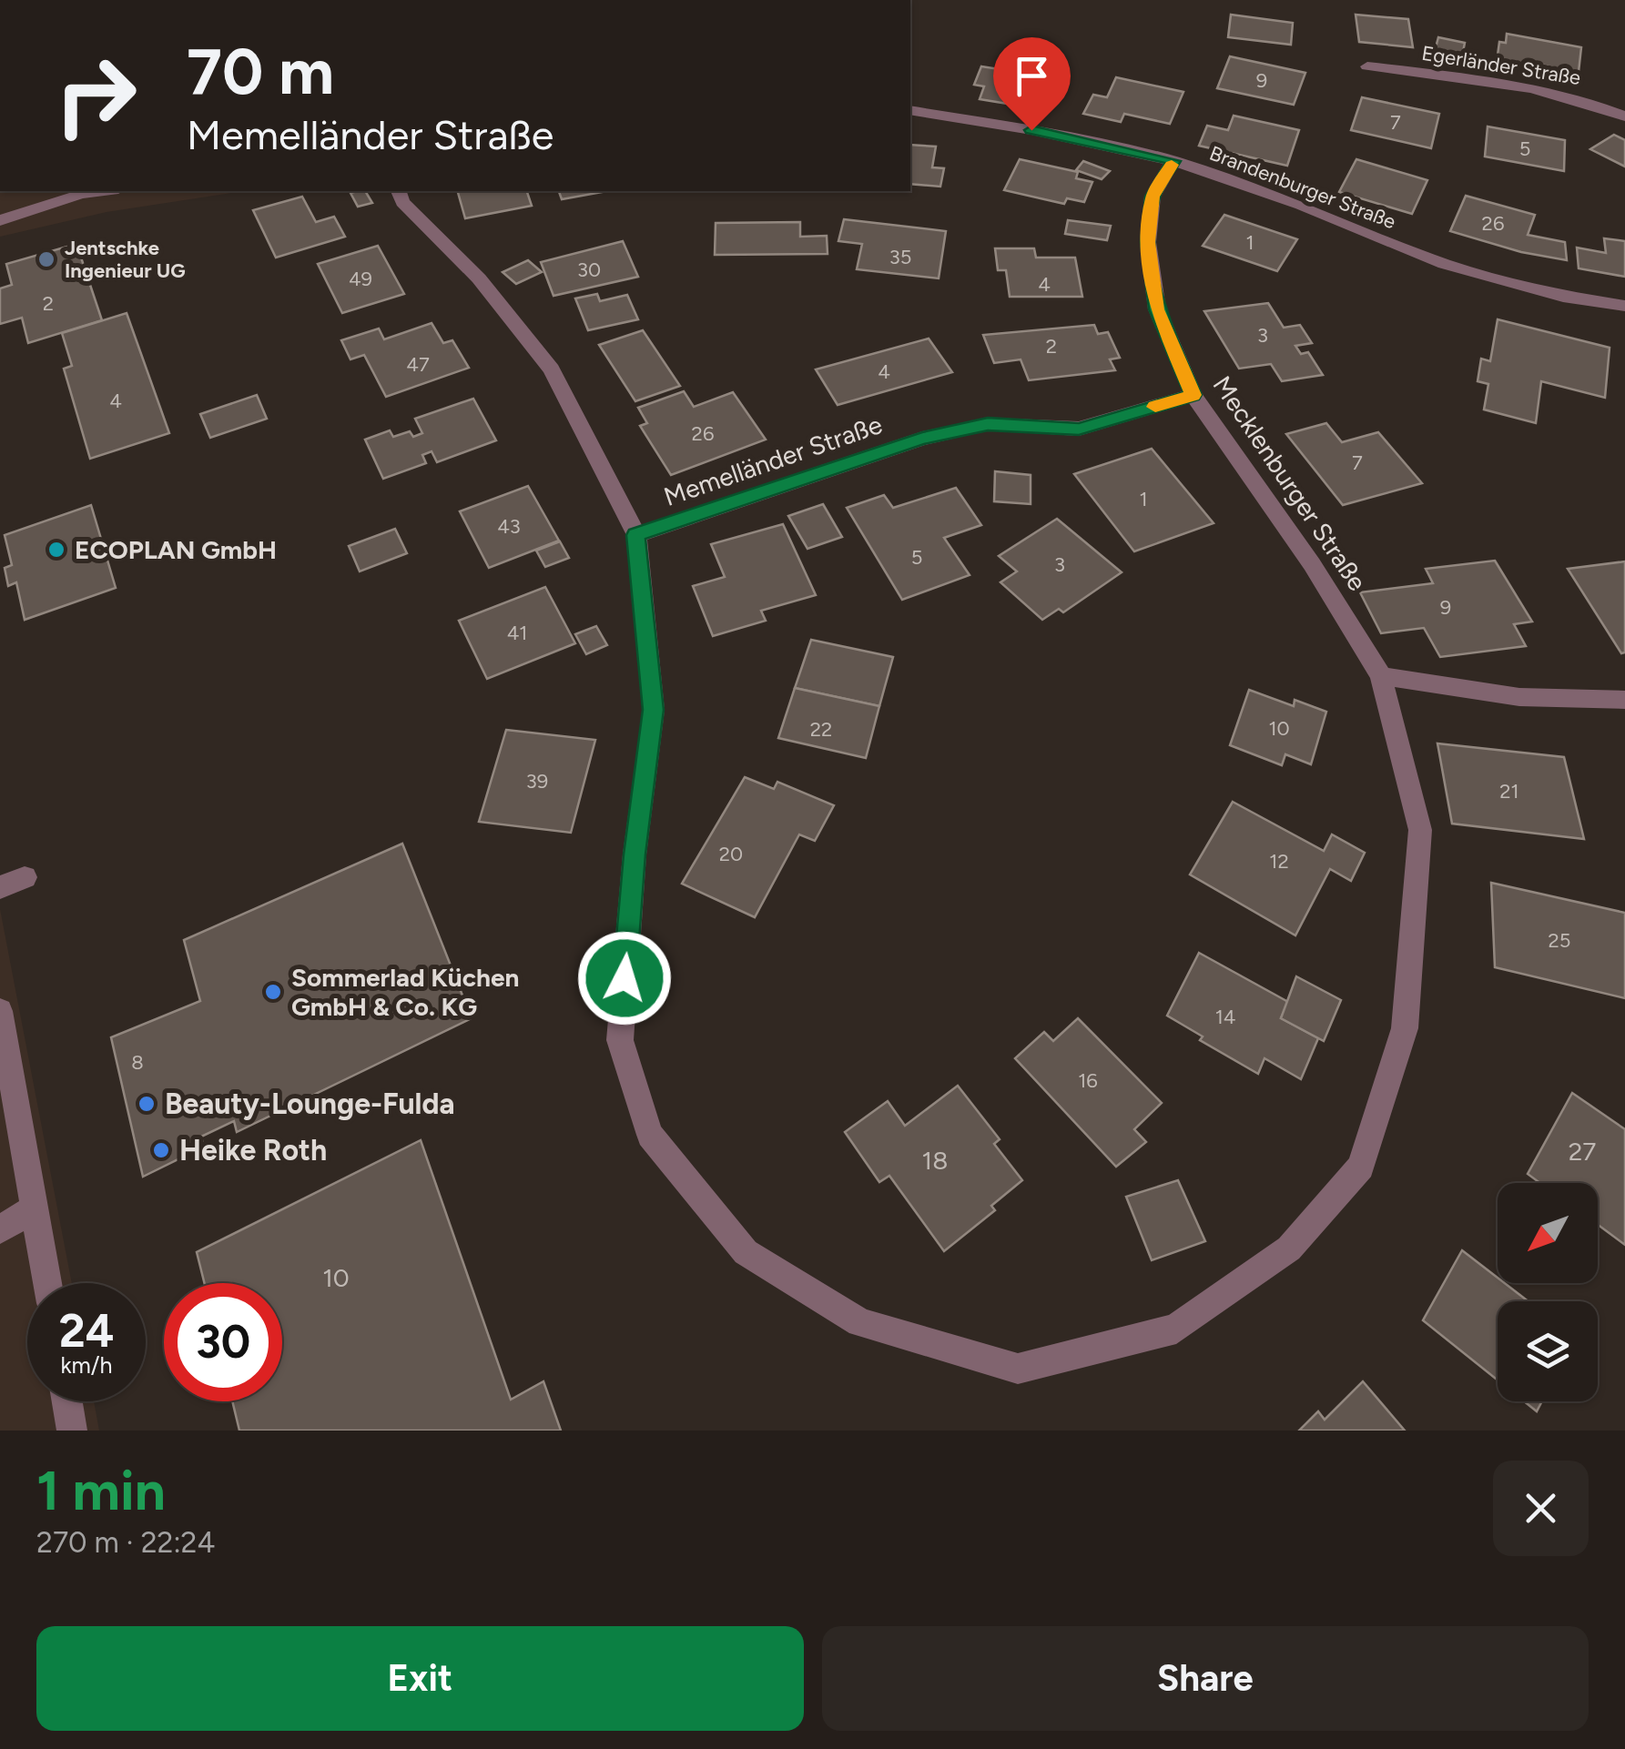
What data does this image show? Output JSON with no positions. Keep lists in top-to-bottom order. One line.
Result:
{"streets":{"street":["Egerländer Straße","Brandenburger Straße","Memelländer Straße","Mecklenburger Straße"]},"crossings":[["Brandenburger Straße","Mecklenburger Straße"],["Memelländer Straße","Mecklenburger Straße"]],"places":["Jentschke Ingenieur UG","ECOPLAN GmbH","Sommerlad Küchen GmbH & Co. KG","Beauty-Lounge-Fulda","Heike Roth"],"house_numbers":["9","7","5","26","1","35","30","49","4","2","3","2","47","4","4","26","7","1","43","5","3","9","41","10","22","39","21","20","12","25","14","8","16","27","18","10"],"north":"bottom left","page":{"turn":["70 m","Memelländer Straße"],"speed":"24 km/h","limit":"30","heading":["1 min","270 m · 22:24"],"buttons":["Exit","Share"]}}
